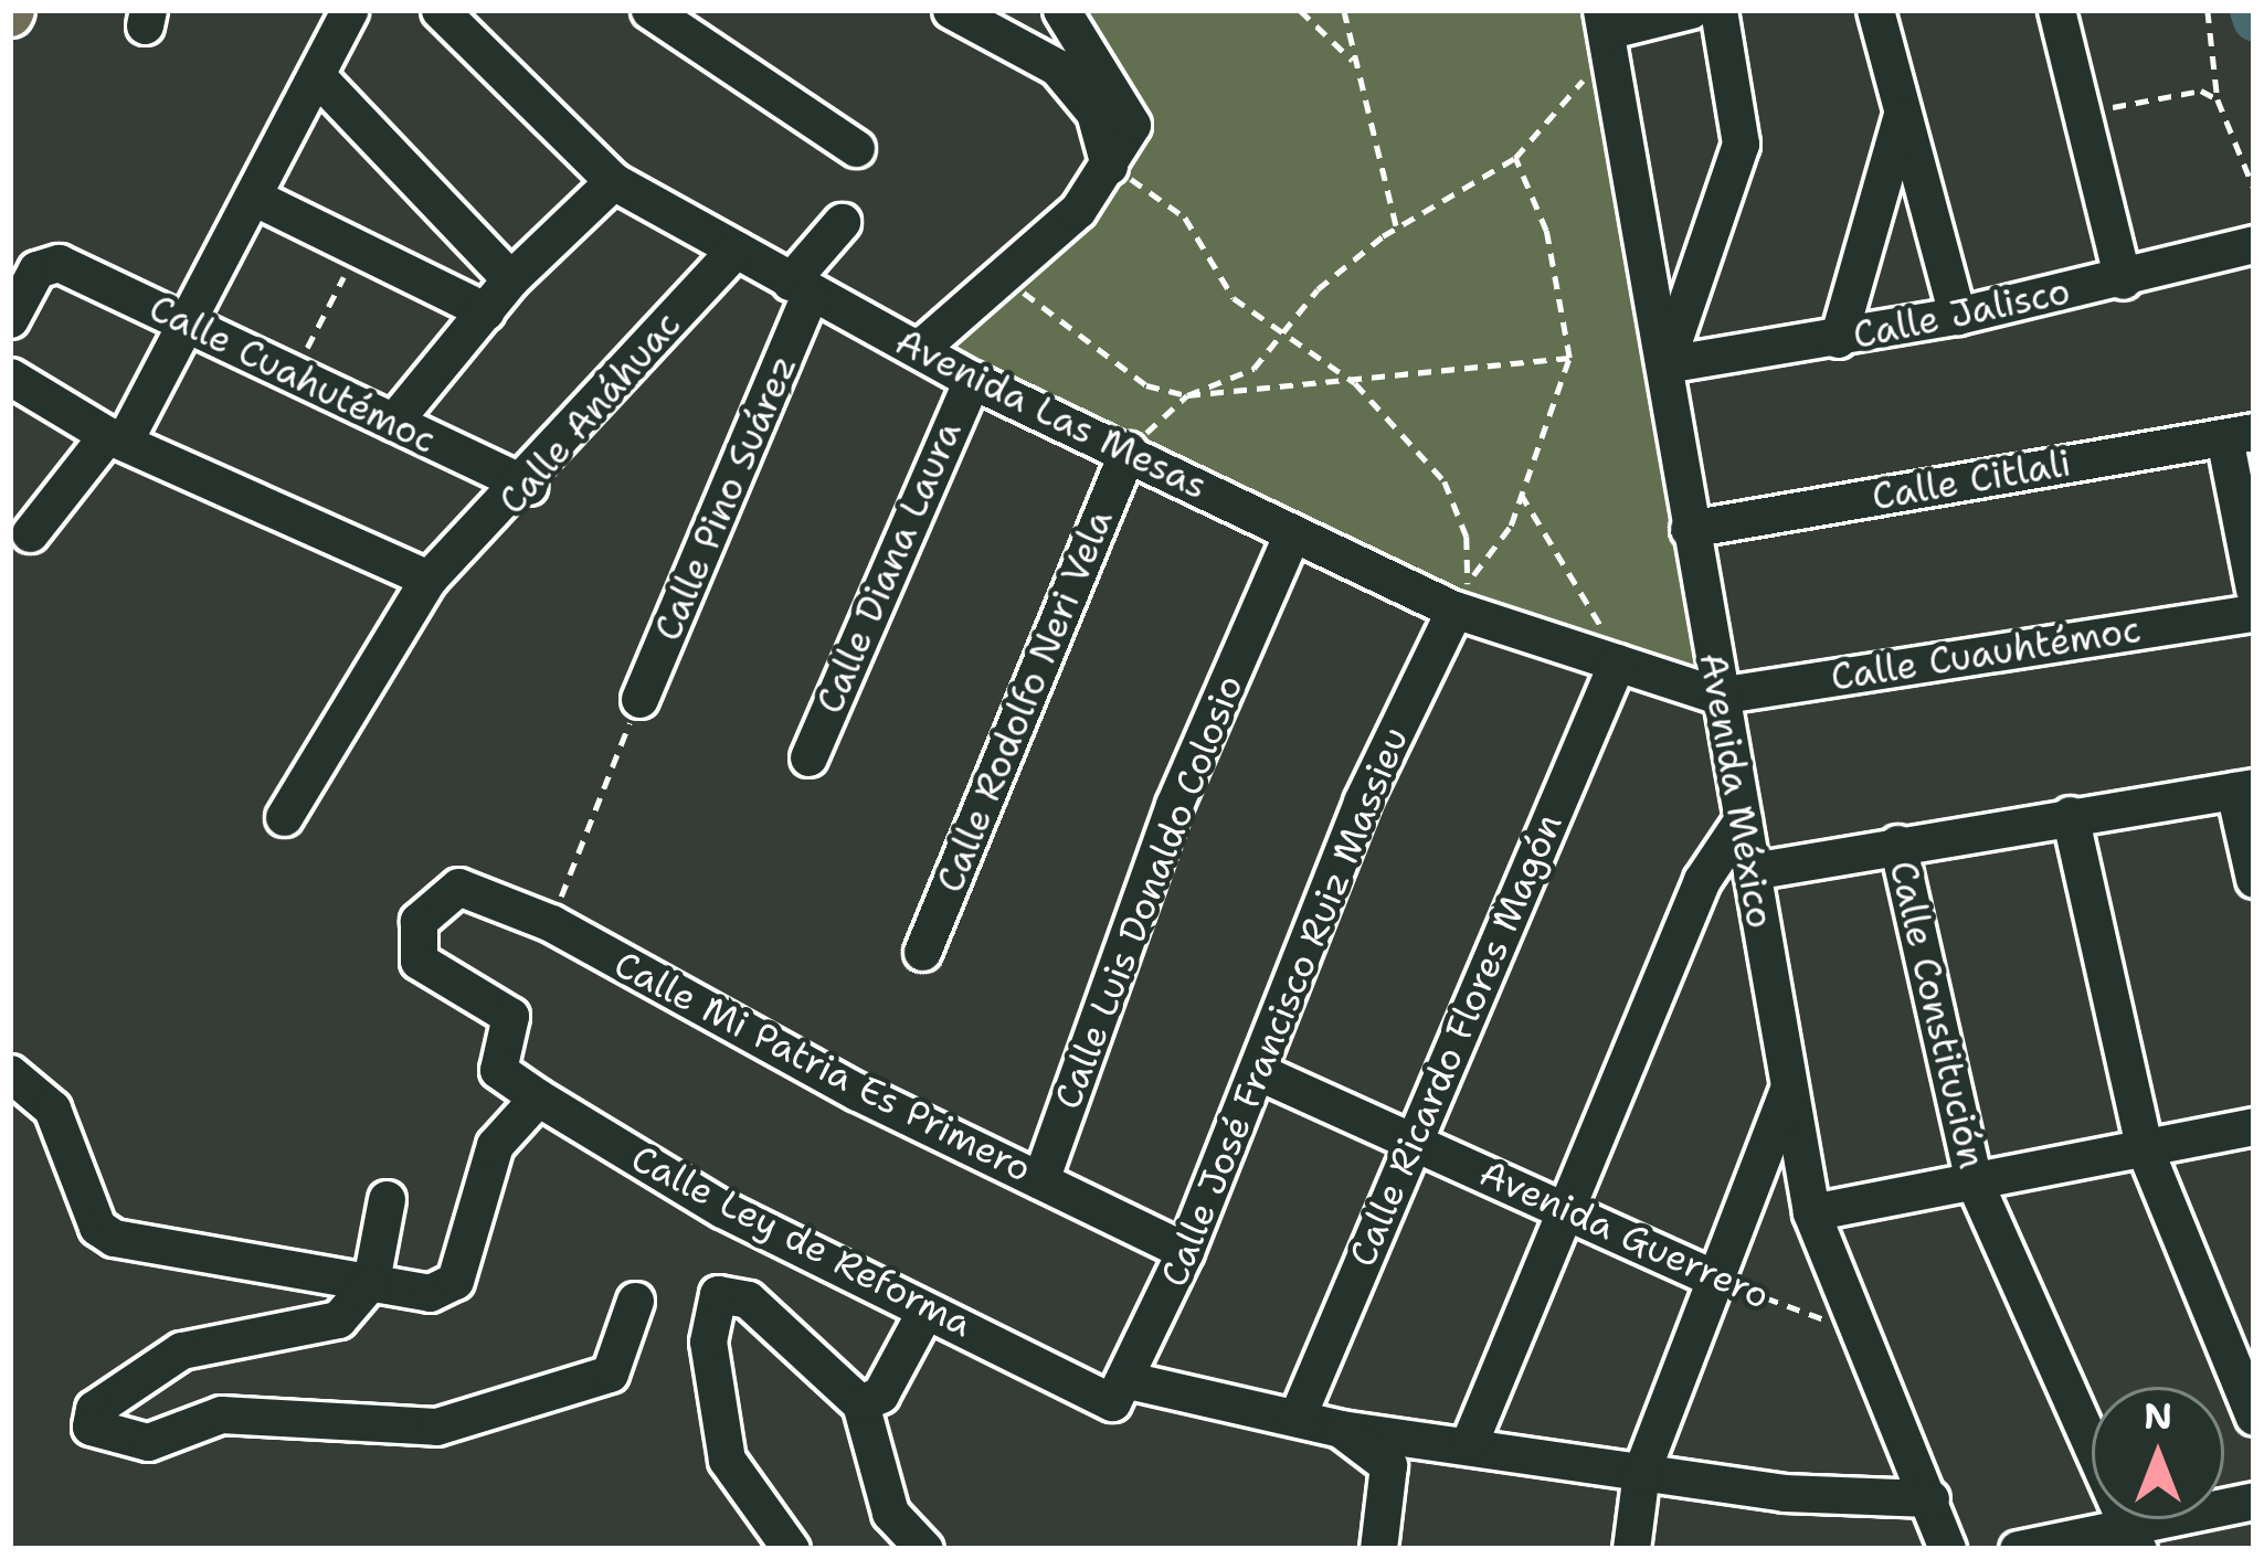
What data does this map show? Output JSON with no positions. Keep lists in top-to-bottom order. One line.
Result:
{"streets":{"street":["Calle Jalisco","Calle Cuahutémoc","Calle Anáhuac","Avenida Las Mesas","Calle Citlali","Calle Pino Suárez","Calle Diana Laura","Calle Cuauhtémoc","Calle Rodolfo Neri Vela","Avenida México","Calle Luis Donaldo Colosio","Calle José Francisco Ruiz Massieu","Calle Constitución","Calle Ricardo Flores Magón","Calle Mi Patria Es Primero","Avenida Guerrero","Calle Ley de Reforma"]},"crossings":[["Calle Jalisco","Avenida México"],["Calle Cuahutémoc","Calle Anáhuac"],["Calle Anáhuac","Avenida Las Mesas"],["Avenida Las Mesas","Calle Pino Suárez"],["Avenida Las Mesas","Calle Diana Laura"],["Avenida Las Mesas","Calle Rodolfo Neri Vela"],["Avenida Las Mesas","Calle Luis Donaldo Colosio"],["Avenida Las Mesas","Calle José Francisco Ruiz Massieu"],["Avenida Las Mesas","Calle Ricardo Flores Magón"],["Calle Citlali","Avenida México"],["Calle Cuauhtémoc","Avenida México"],["Avenida México","Avenida Guerrero"],["Avenida México","Calle Ley de Reforma"],["Calle Luis Donaldo Colosio","Calle Mi Patria Es Primero"],["Calle José Francisco Ruiz Massieu","Calle Mi Patria Es Primero"],["Calle José Francisco Ruiz Massieu","Avenida Guerrero"],["Calle José Francisco Ruiz Massieu","Calle Ley de Reforma"],["Calle Ricardo Flores Magón","Avenida Guerrero"],["Calle Ricardo Flores Magón","Calle Ley de Reforma"],["Calle Mi Patria Es Primero","Calle Ley de Reforma"]],"north":"top"}
